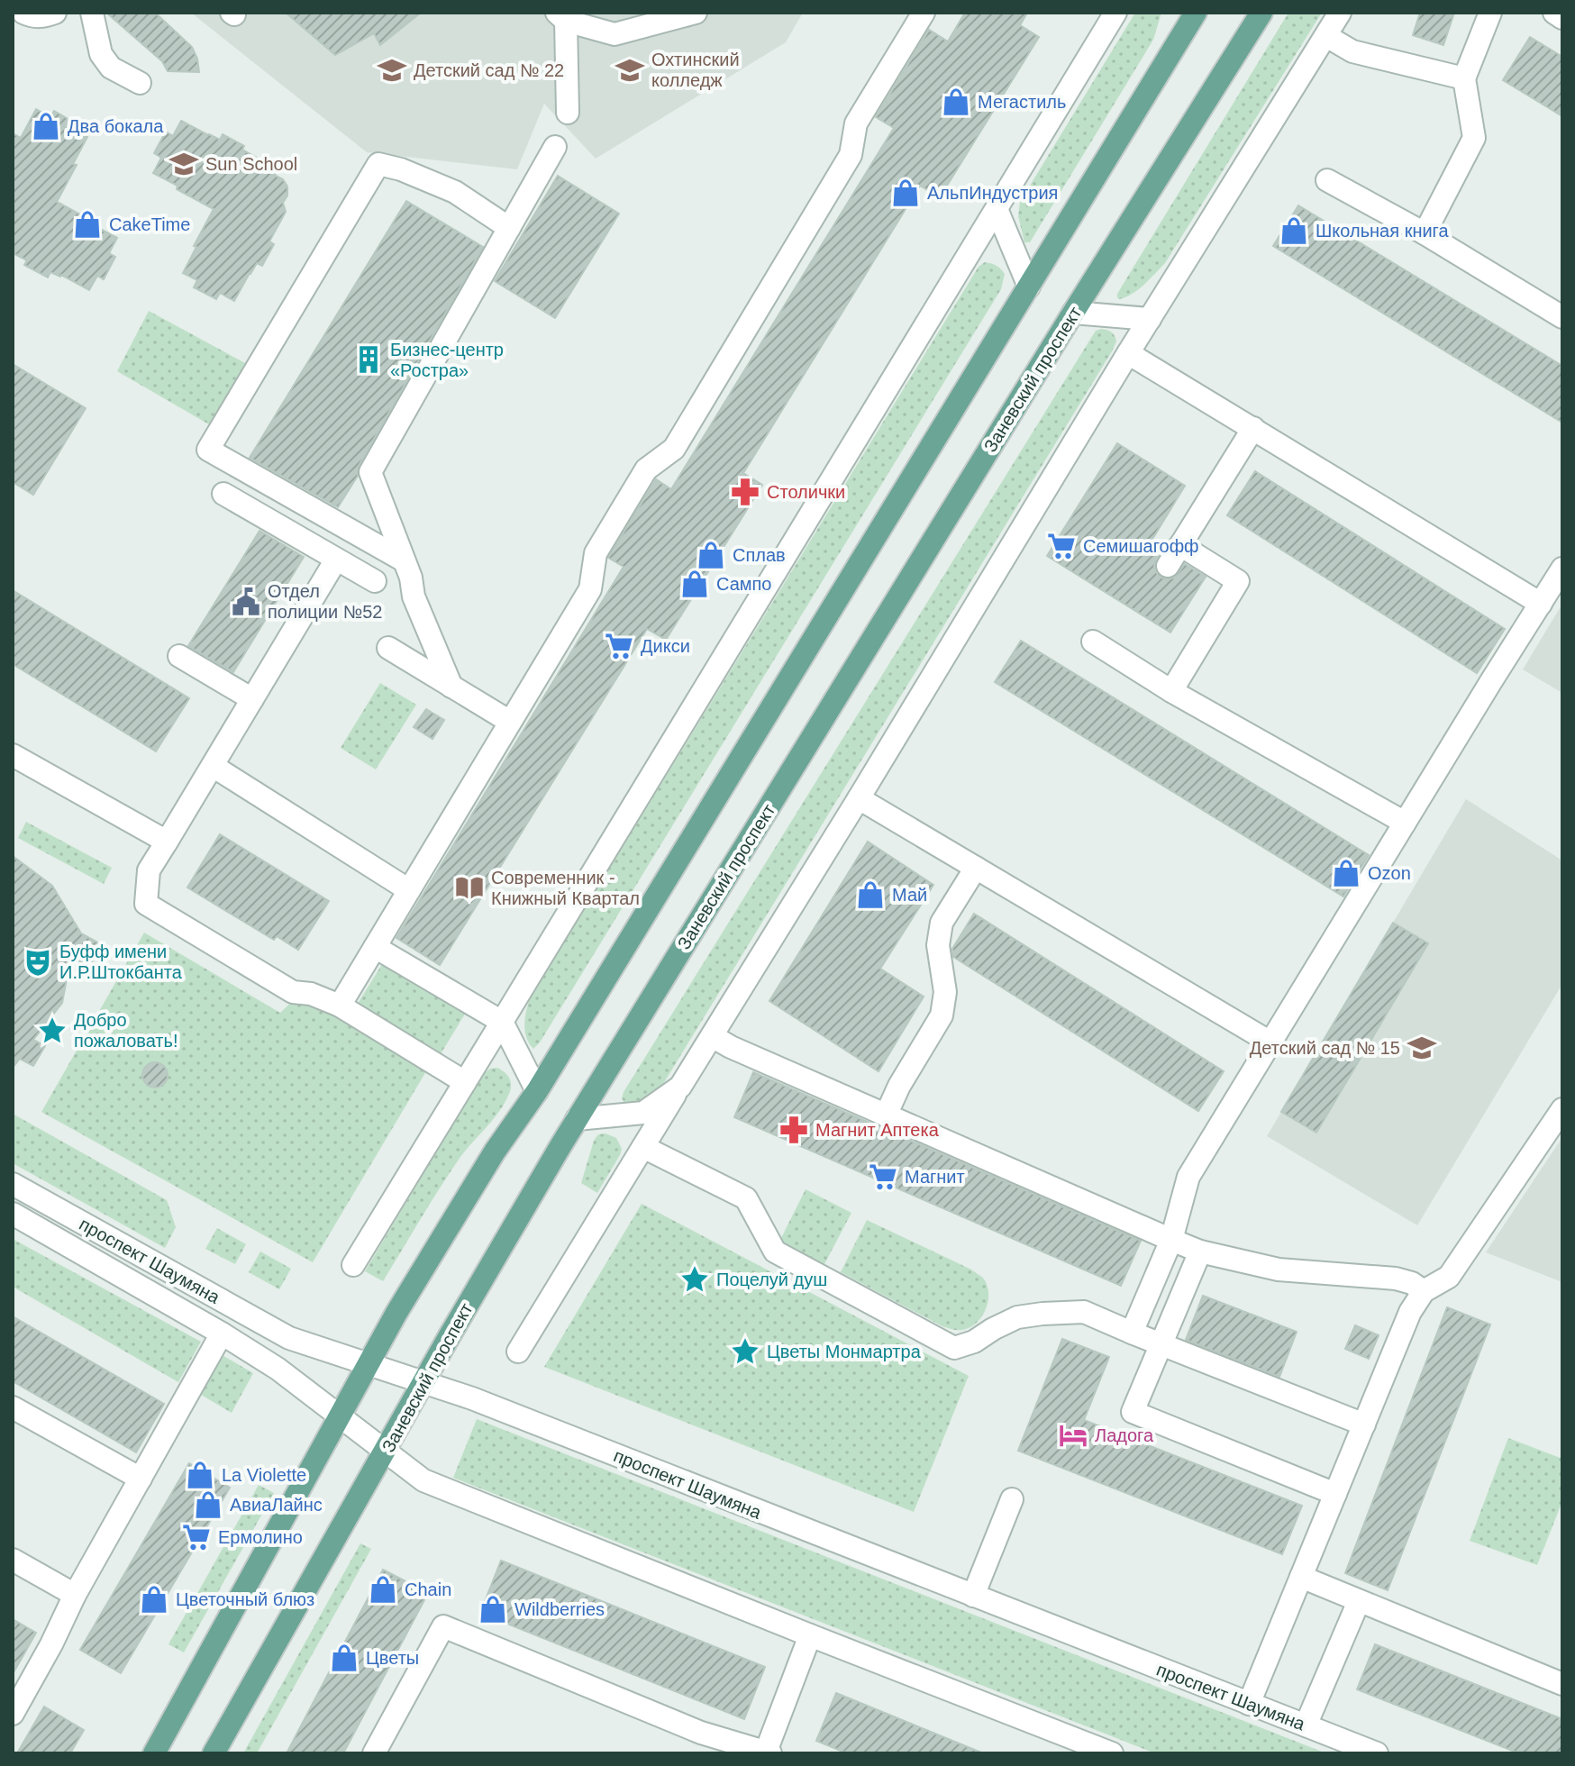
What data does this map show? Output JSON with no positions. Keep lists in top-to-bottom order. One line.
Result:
{"streets":{"main road":["Заневский проспект"],"street":["проспект Шаумяна"]},"crossings":[["Заневский проспект","проспект Шаумяна"]],"places":{"school or university":["Детский сад № 22","Охтинский колледж","Sun School","Детский сад № 15"],"shop":["Мегастиль","Два бокала","АльпИндустрия","CakeTime","Школьная книга","Сплав","Сампо","Ozon","Май","La Violette","АвиаЛайнс","Chain","Цветочный блюз","Wildberries","Цветы"],"building":["Бизнес-центр «Ростра»"],"pharmacy":["Столички","Магнит Аптека"],"supermarket":["Семишагофф","Дикси","Магнит","Ермолино"],"public building":["Отдел полиции №52"],"library":["Современник - Книжный Квартал"],"theatre":["Буфф имени И.Р.Штокбанта"],"place":["Добро пожаловать!","Поцелуй душ","Цветы Монмартра"],"hotel":["Ладога"]}}
